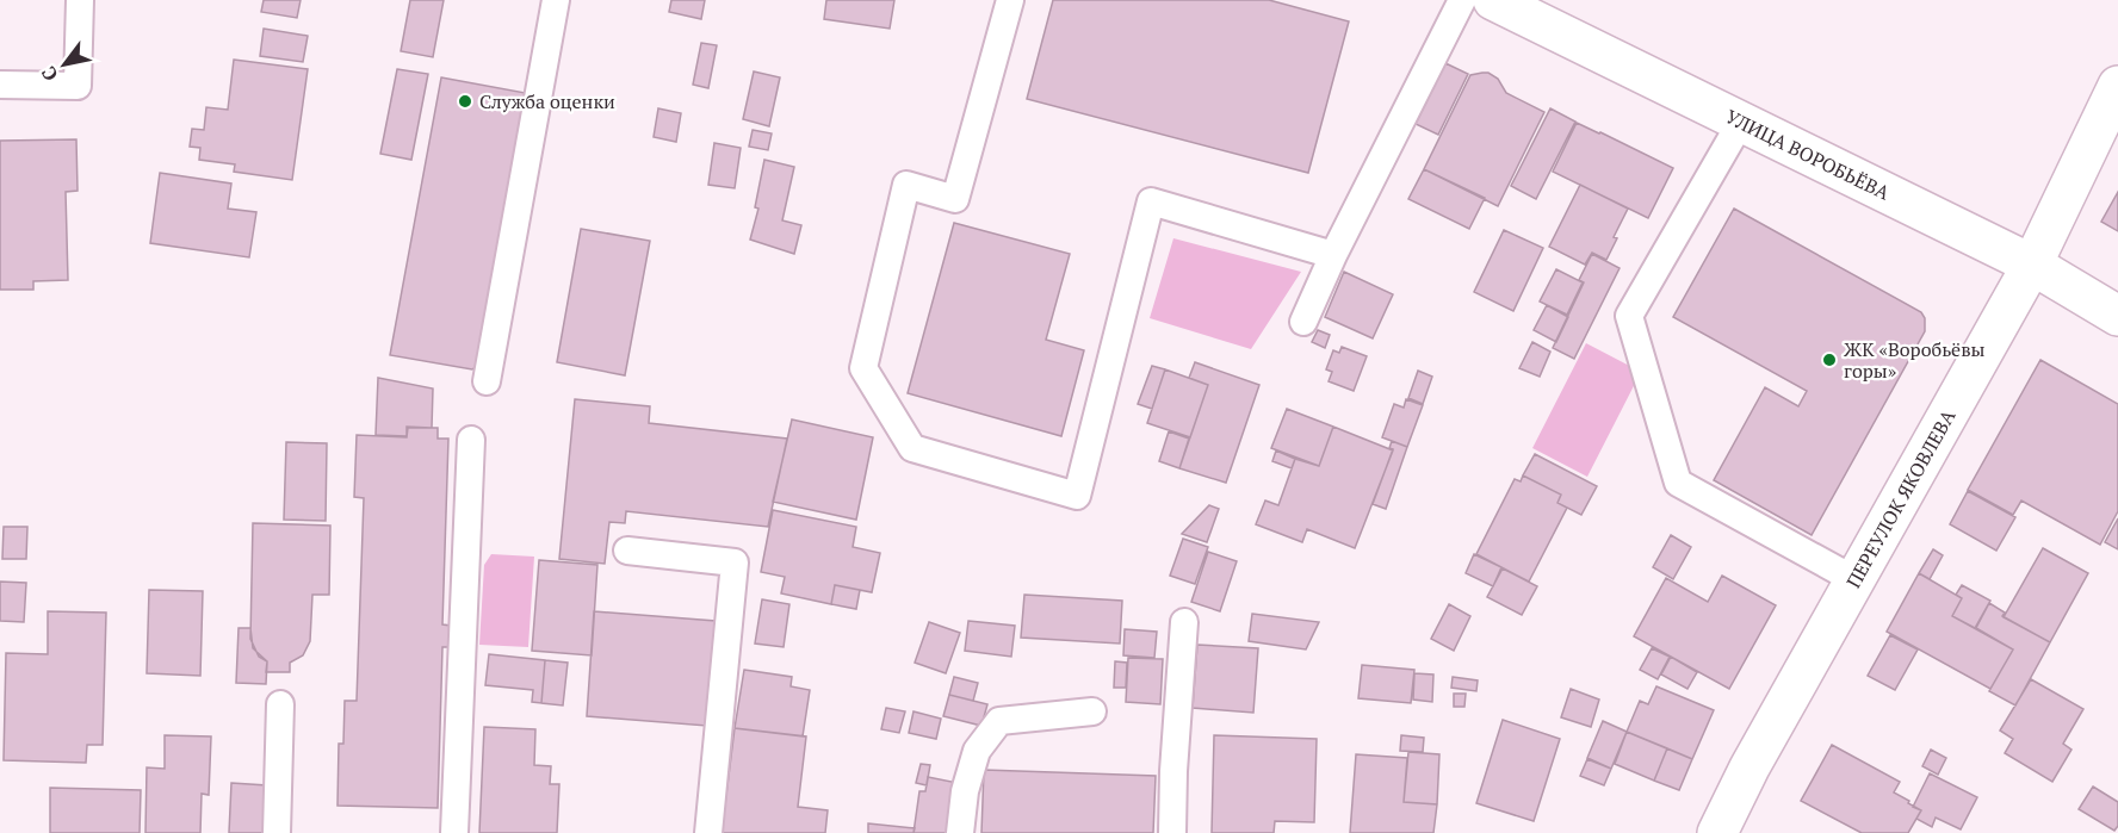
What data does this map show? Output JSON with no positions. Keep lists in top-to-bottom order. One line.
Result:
{"streets":{"street":["УЛИЦА ВОРОБЬЁВА","ПЕРЕУЛОК ЯКОВЛЕВА"]},"crossings":[["УЛИЦА ВОРОБЬЁВА","ПЕРЕУЛОК ЯКОВЛЕВА"]],"places":["Служба оценки","ЖК «Воробьёвы горы»"],"north":"bottom left"}
